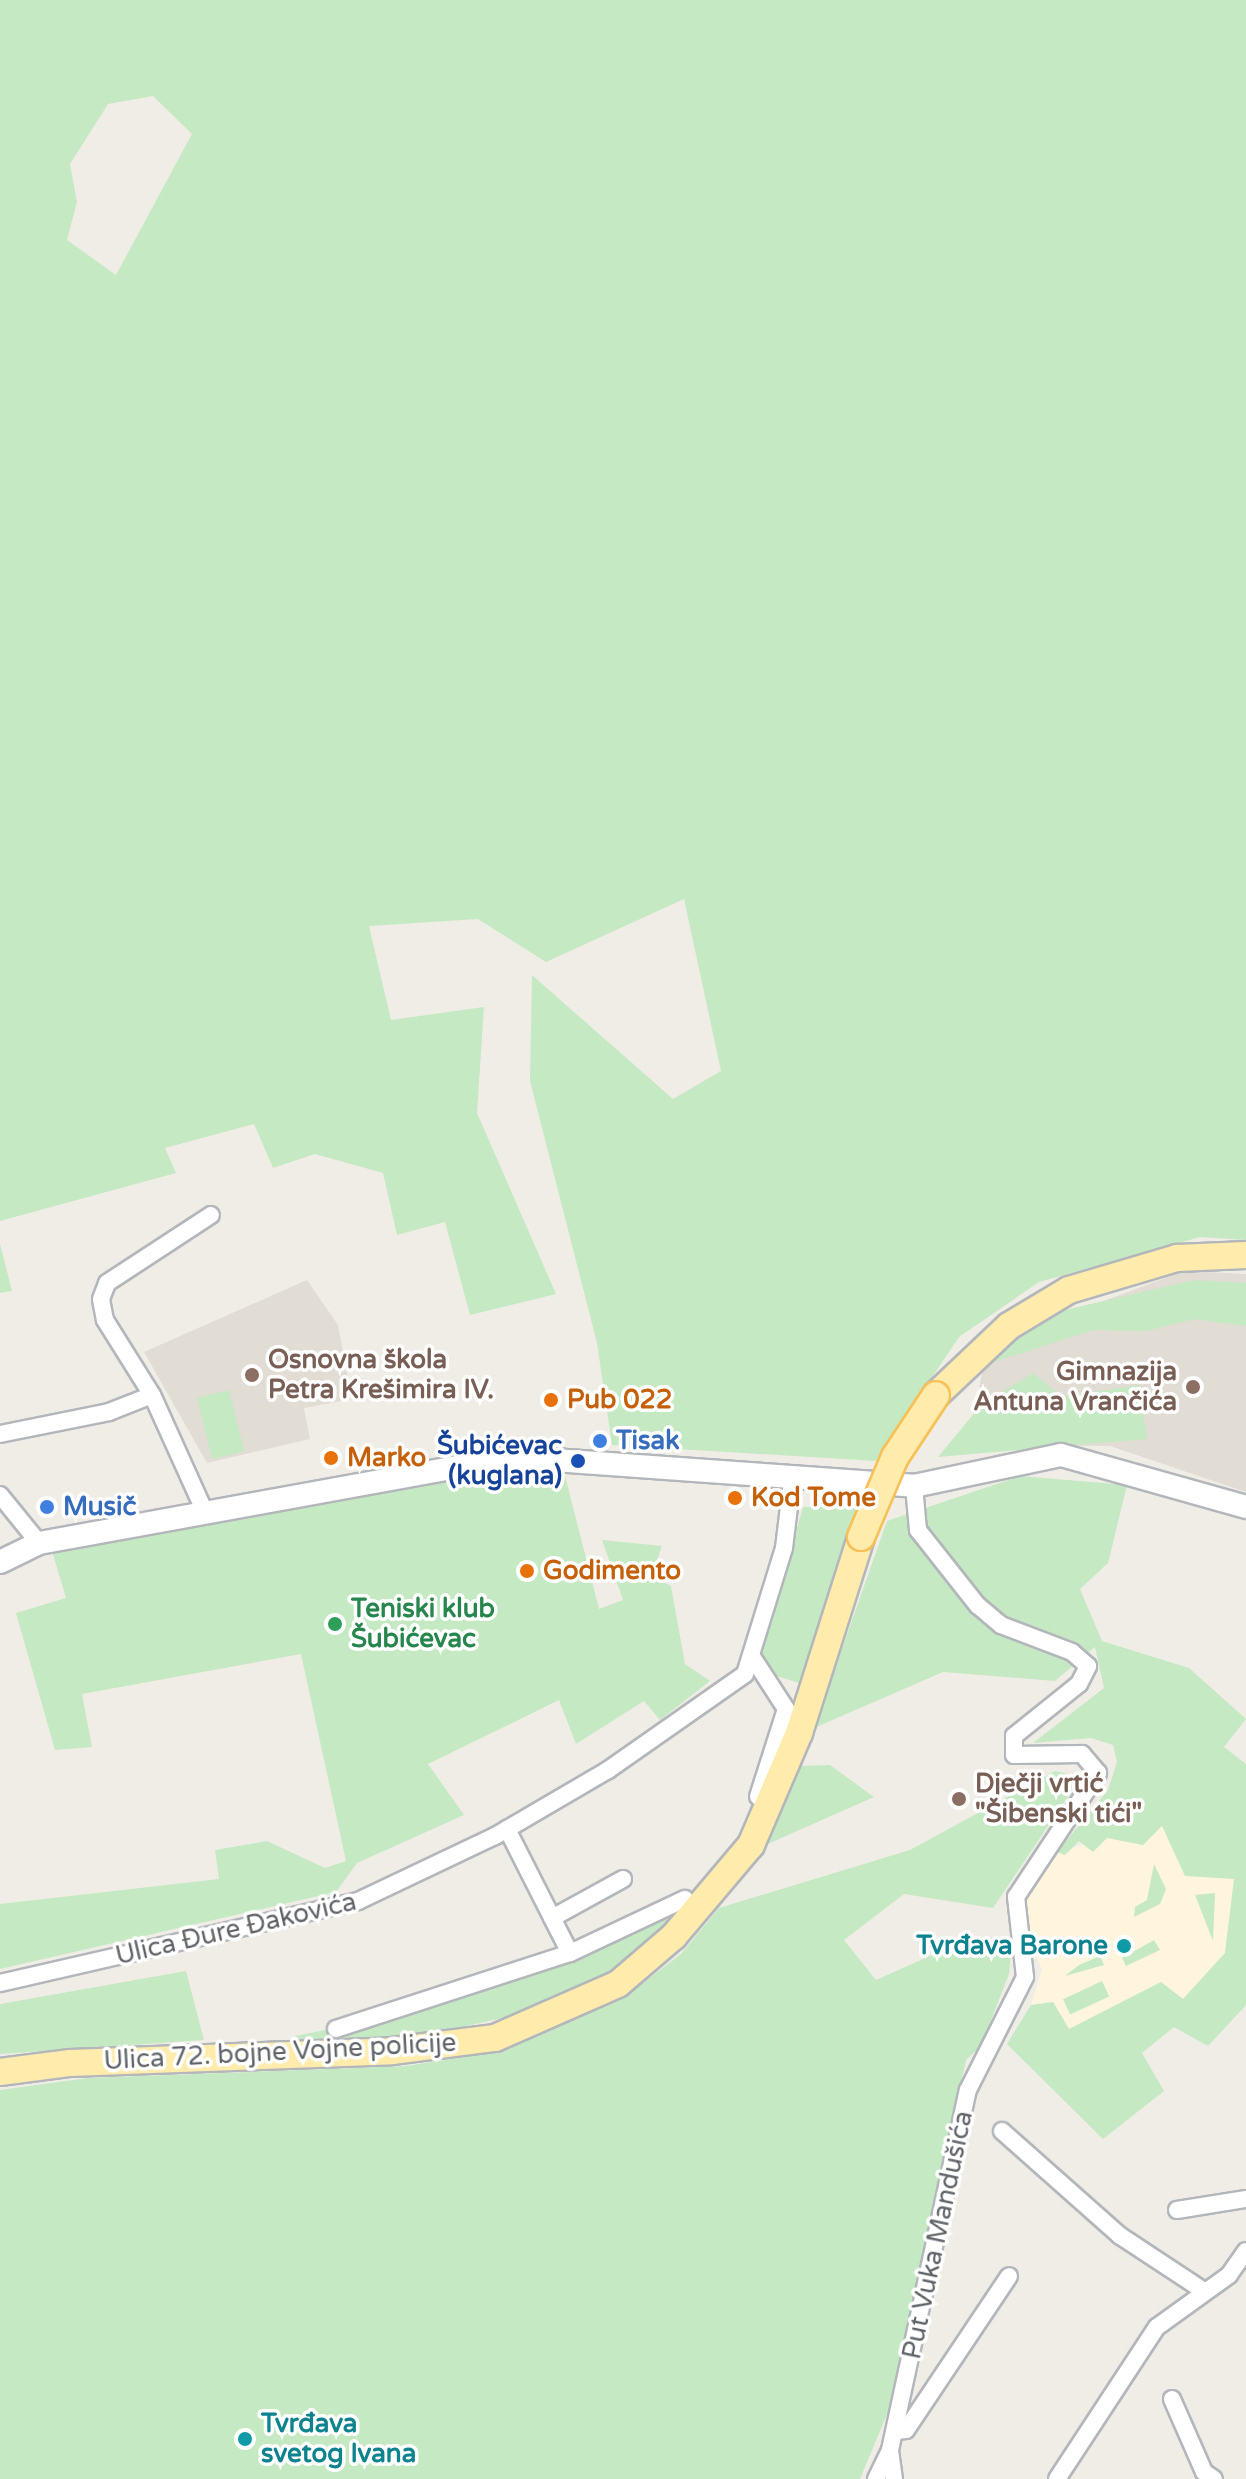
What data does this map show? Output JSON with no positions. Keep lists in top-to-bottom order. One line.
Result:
{"streets":{"main road":["Ulica 72. bojne Vojne policije"],"street":["Ulica Đure Đakovića","Put Vuka Mandušića"]},"places":["Osnovna škola Petra Krešimira IV.","Gimnazija Antuna Vrančića","Pub 022","Tisak","Marko","Šubićevac (kuglana)","Kod Tome","Musič","Godimento","Teniski klub Šubićevac","Dječji vrtić \"Šibenski tići\"","Tvrđava Barone","Tvrđava svetog Ivana"]}
